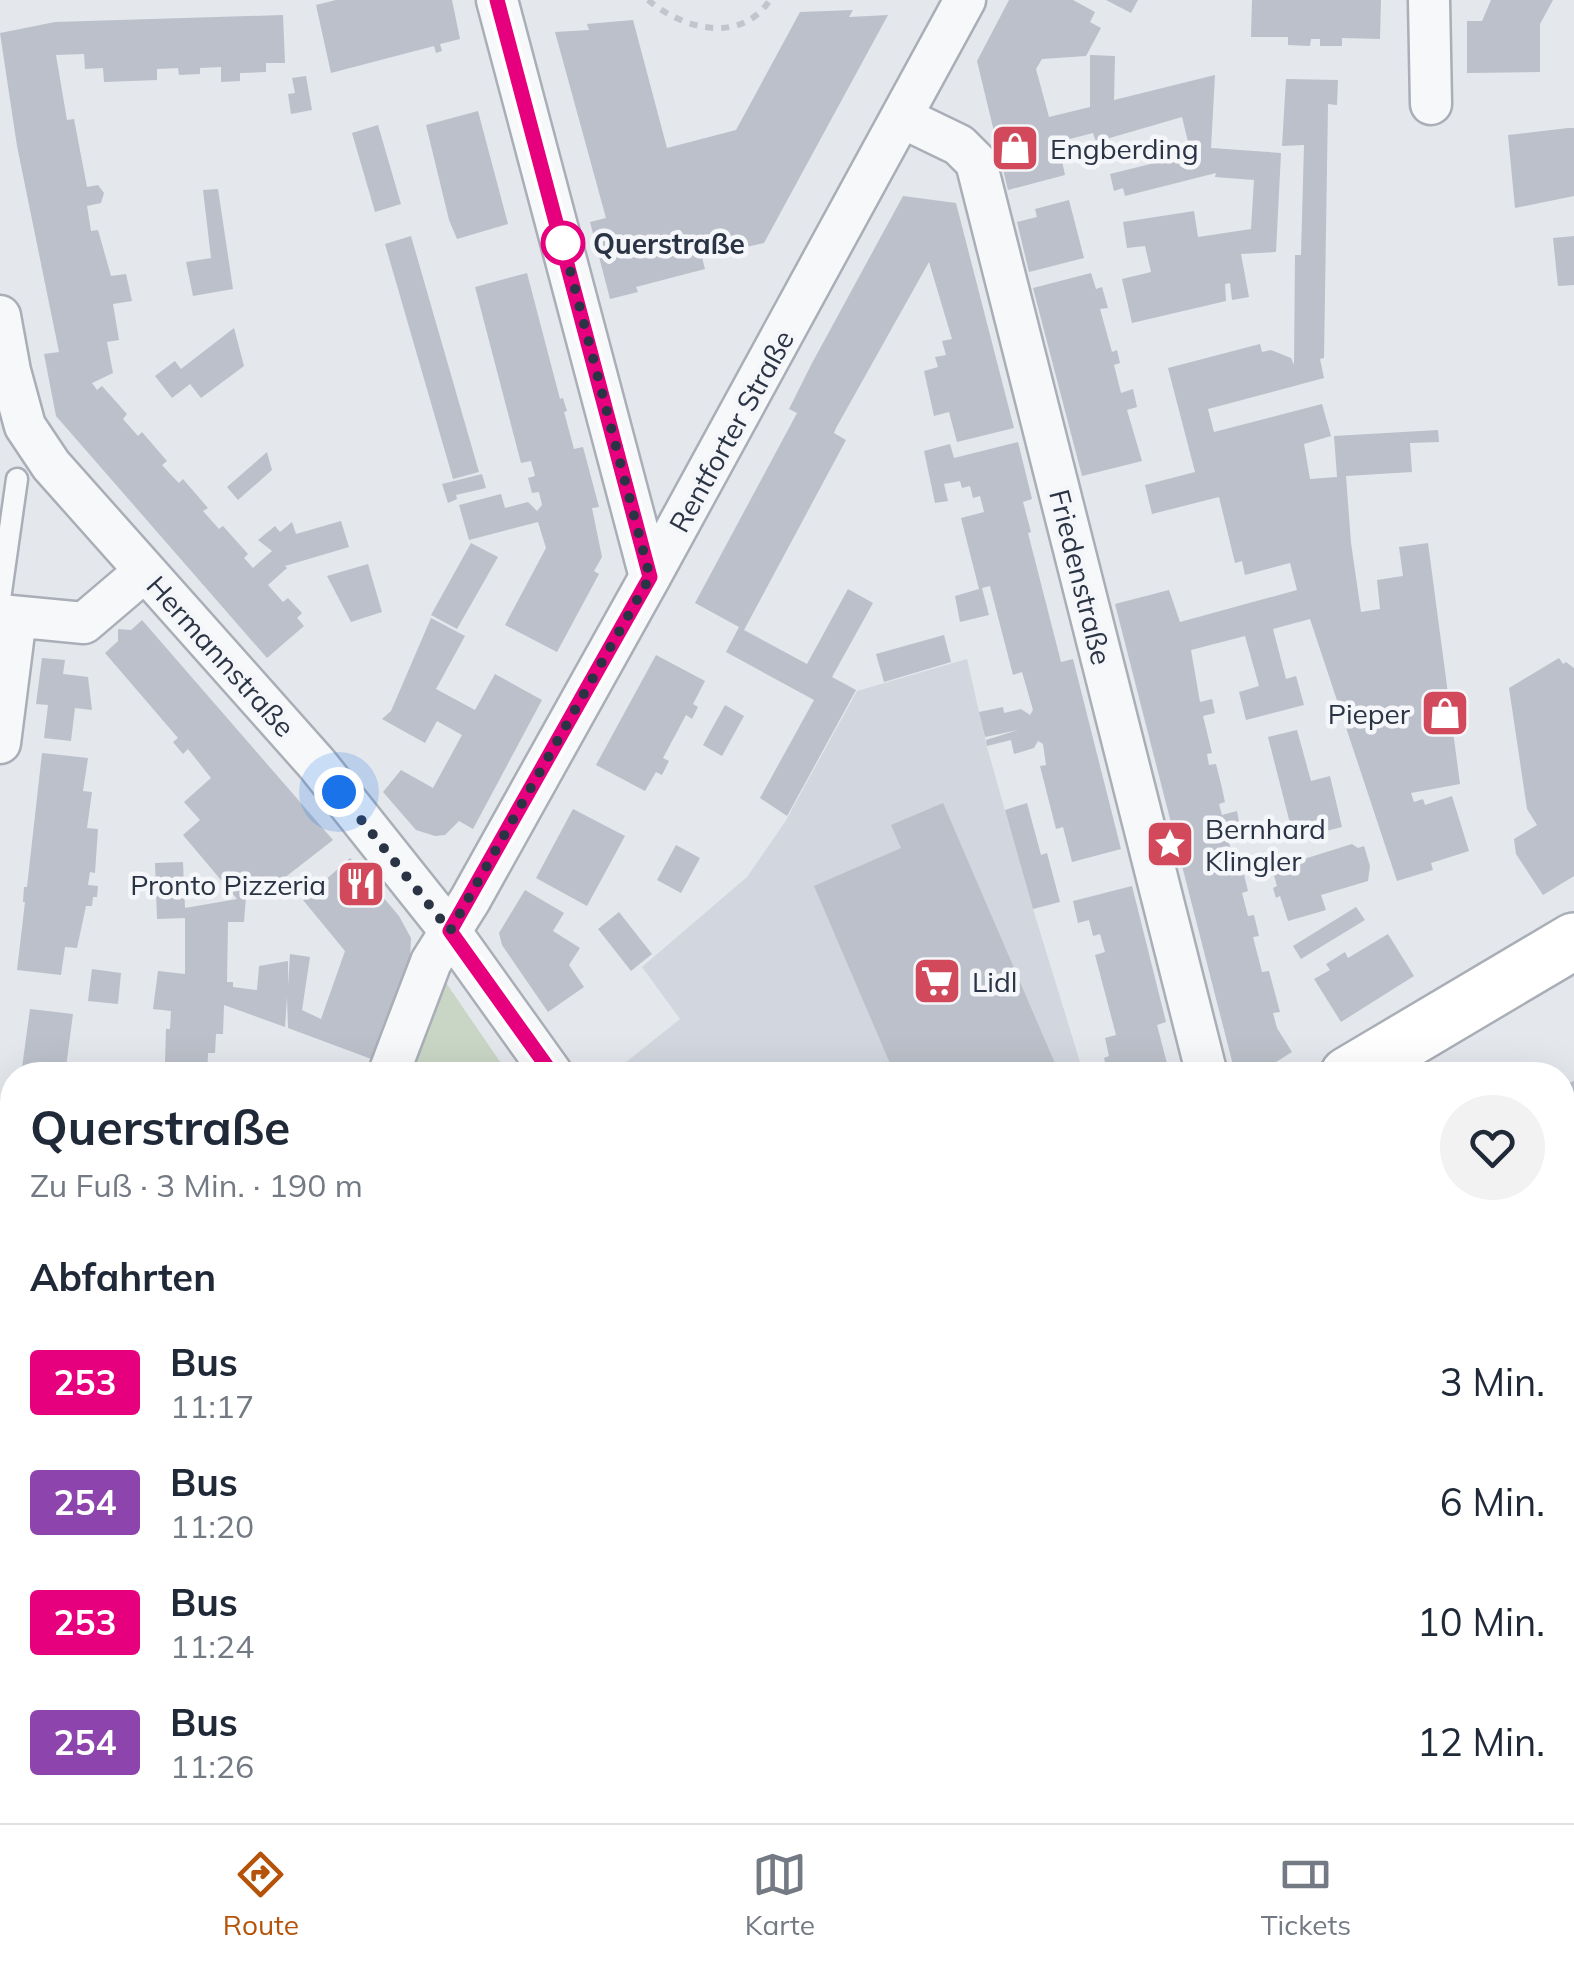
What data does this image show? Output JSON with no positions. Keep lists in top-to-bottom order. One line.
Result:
{"streets":{"street":["Rentforter Straße","Friedenstraße","Hermannstraße"]},"crossings":[["Rentforter Straße","Friedenstraße"],["Rentforter Straße","Hermannstraße"]],"places":{"shop":["Engberding","Pieper"],"other":["Querstraße"],"place":["Bernhard Klingler"],"restaurant":["Pronto Pizzeria"],"supermarket":["Lidl"]},"lines":["bus line 253"],"page":{"heading":[["Querstraße","Zu Fuß · 3 Min. · 190 m"],"Abfahrten"],"list":[{"mark":"253","name":"Bus","note":"11:17","value":"3 Min."},{"mark":"254","name":"Bus","note":"11:20","value":"6 Min."},{"mark":"253","name":"Bus","note":"11:24","value":"10 Min."},{"mark":"254","name":"Bus","note":"11:26","value":"12 Min."}],"tabs":["Route","Karte","Tickets"]}}
